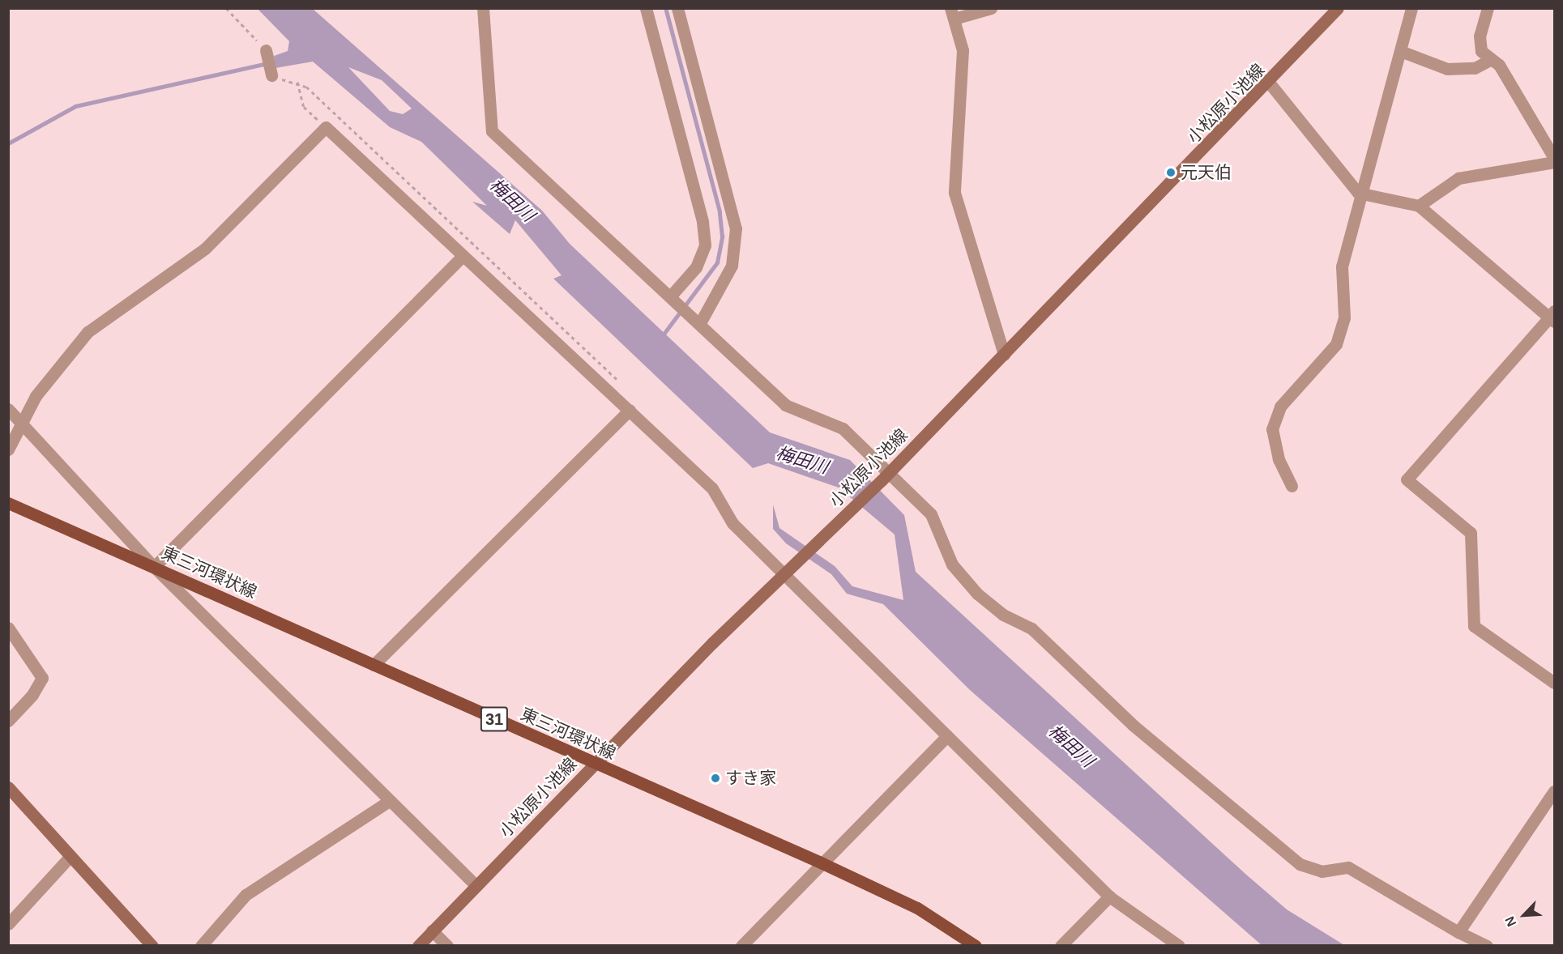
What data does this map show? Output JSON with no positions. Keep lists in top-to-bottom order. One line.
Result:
{"streets":{"main road":["小松原小池線","東三河環状線","31"]},"crossings":[["小松原小池線","東三河環状線"]],"water":["梅田川"],"places":["元天伯","すき家"],"north":"bottom left"}
